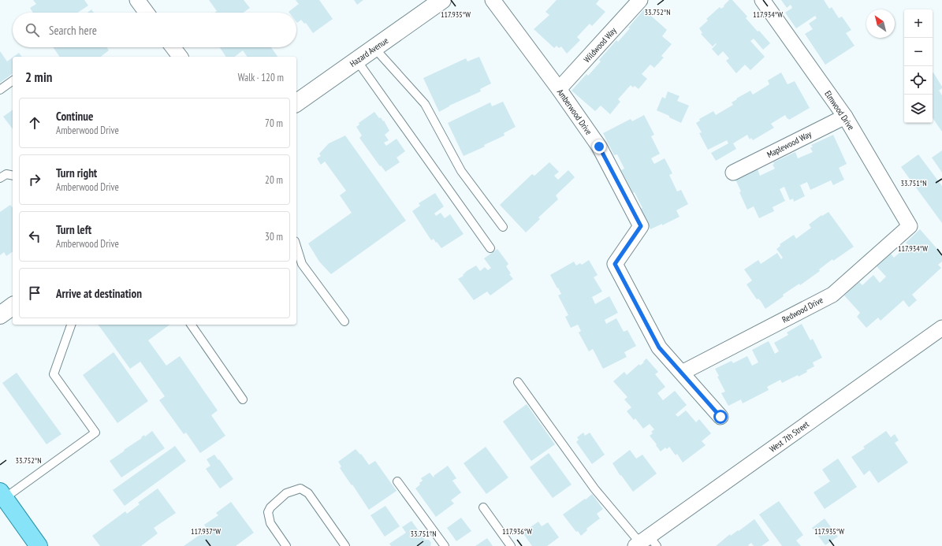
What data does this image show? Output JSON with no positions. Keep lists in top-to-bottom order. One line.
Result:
{"streets":{"street":["Wildwood Way","Hazard Avenue","Elmwood Drive","Amberwood Drive","Maplewood Way","Redwood Drive","West 7th Street"]},"crossings":[["Wildwood Way","Amberwood Drive"],["Elmwood Drive","Maplewood Way"],["Elmwood Drive","Redwood Drive"],["Amberwood Drive","Redwood Drive"]],"north":"top left","page":{"map_buttons":["+","−"],"search":"Search here","heading":["2 min","Walk · 120 m"],"list":[["Continue","Amberwood Drive","70 m"],["Turn right","Amberwood Drive","20 m"],["Turn left","Amberwood Drive","30 m"],"Arrive at destination"]},"coordinates":["33.752°N","117.935°W","117.934°W","33.751°N","117.937°W","117.936°W"]}
